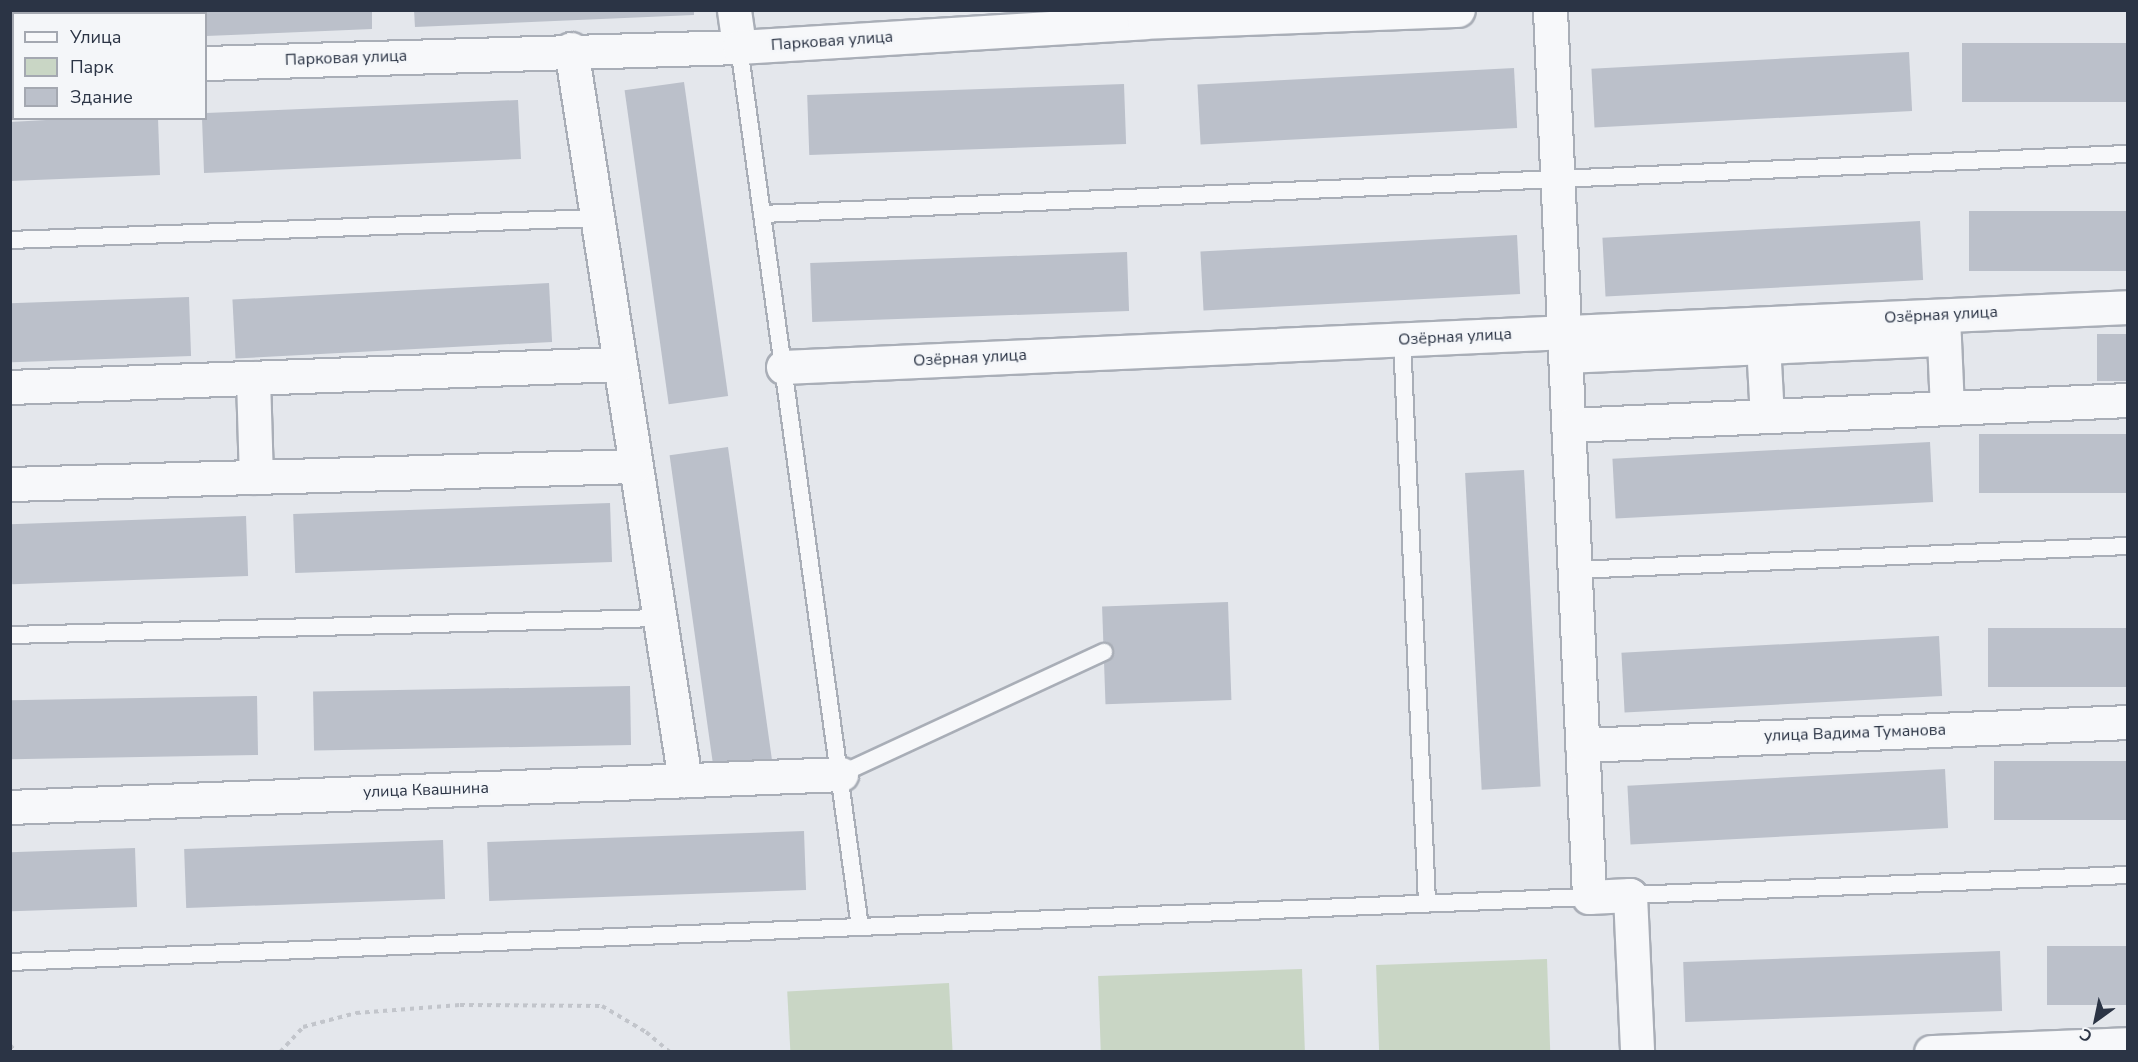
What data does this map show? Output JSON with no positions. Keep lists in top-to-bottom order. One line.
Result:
{"streets":{"street":["Парковая улица","Озёрная улица","улица Вадима Туманова","улица Квашнина"]},"legend":["Улица","Парк","Здание"],"north":"bottom left"}
